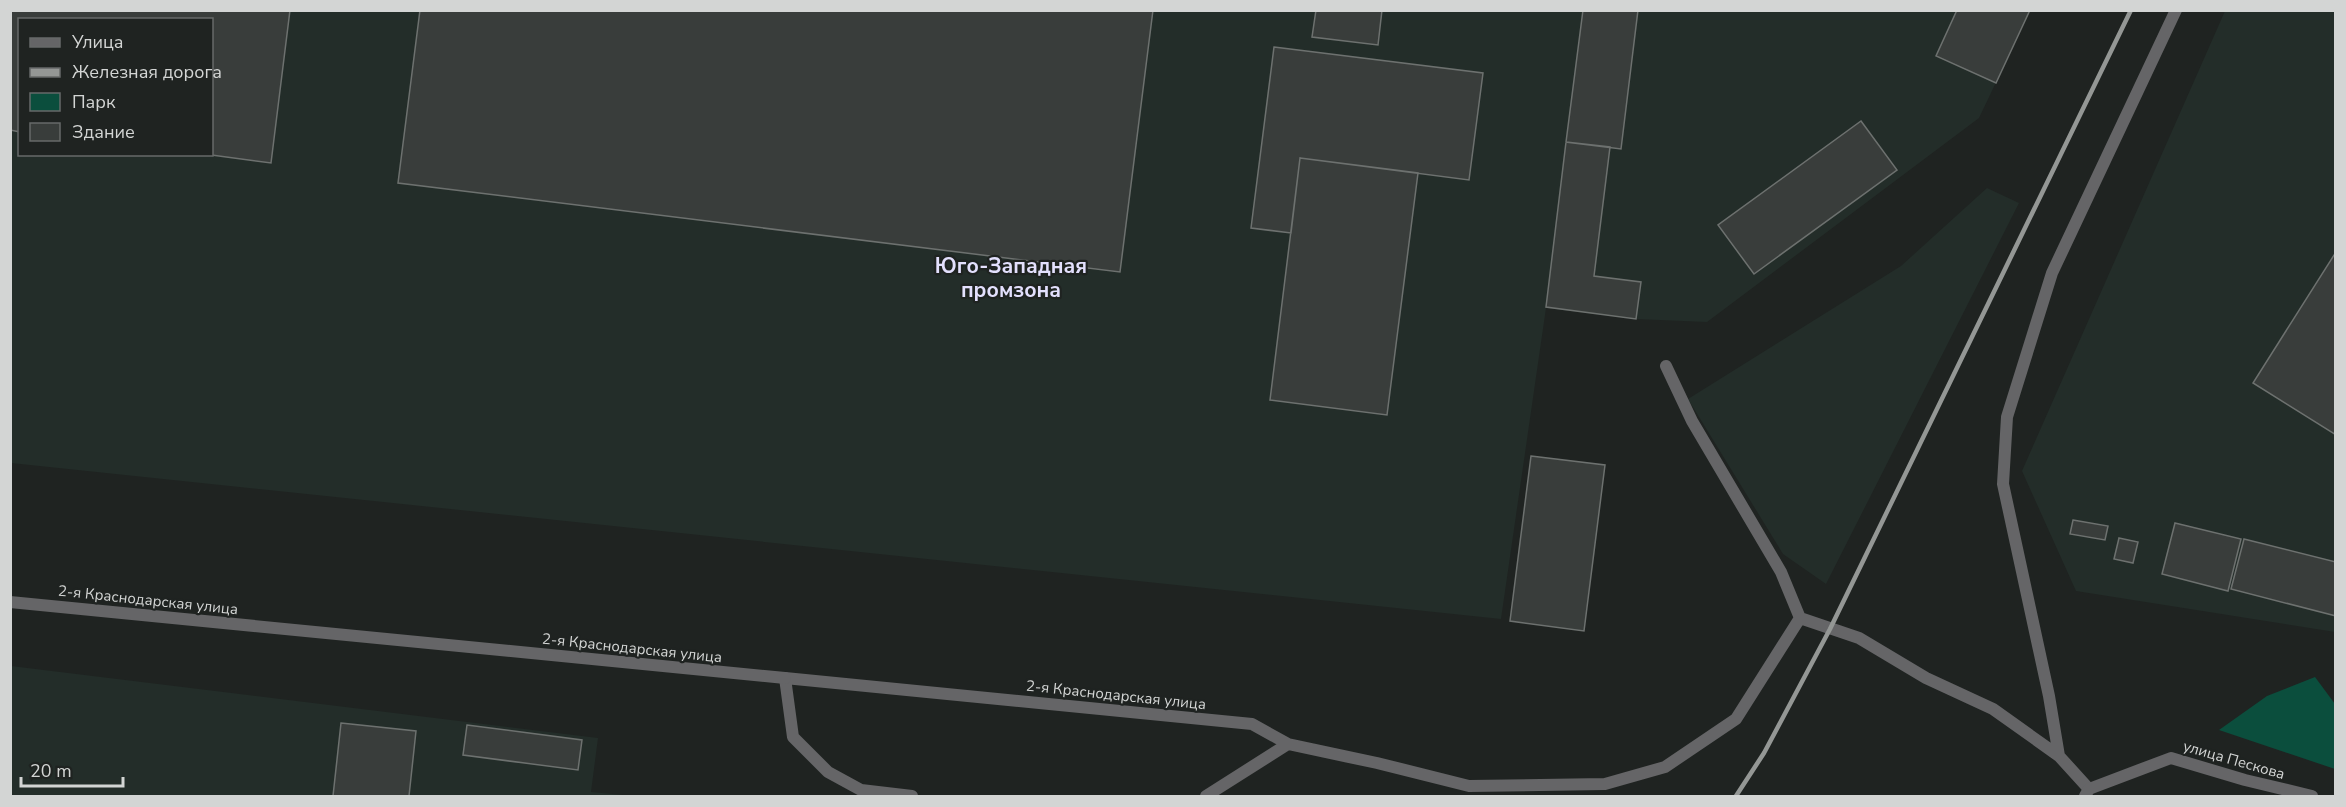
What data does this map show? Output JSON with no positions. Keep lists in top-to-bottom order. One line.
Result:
{"streets":{"street":["2-я Краснодарская улица","улица Пескова"]},"districts":["Юго-Западная промзона"],"legend":["Улица","Железная дорога","Парк","Здание"],"scale_bar":"20 m"}
